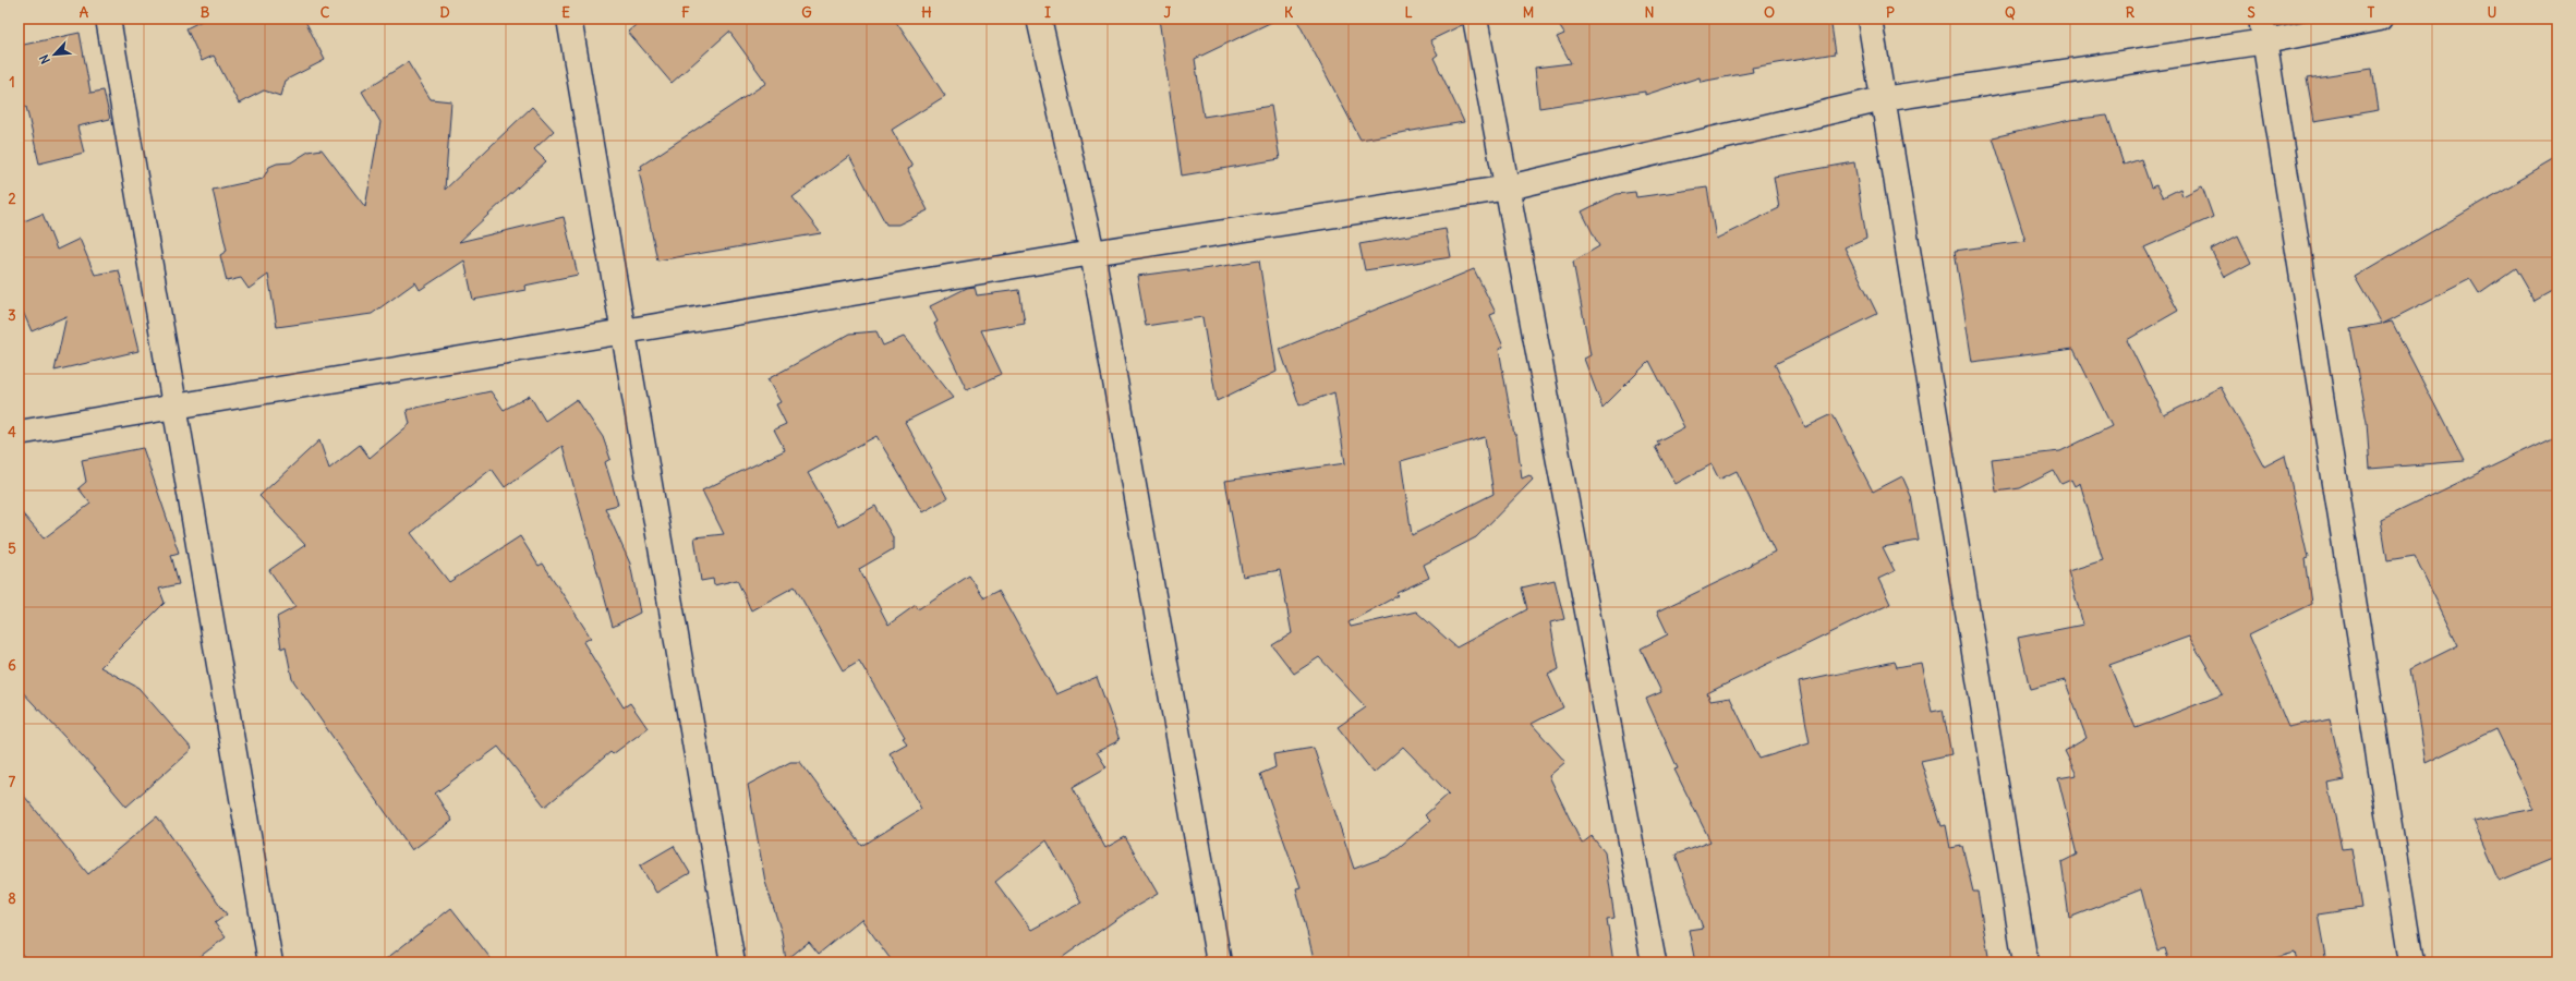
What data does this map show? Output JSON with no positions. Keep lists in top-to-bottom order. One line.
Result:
{"north":"bottom left","grid":{"columns":["A","B","C","D","E","F","G","H","I","J","K","L","M","N","O","P","Q","R","S","T","U"],"rows":["1","2","3","4","5","6","7","8"]}}
